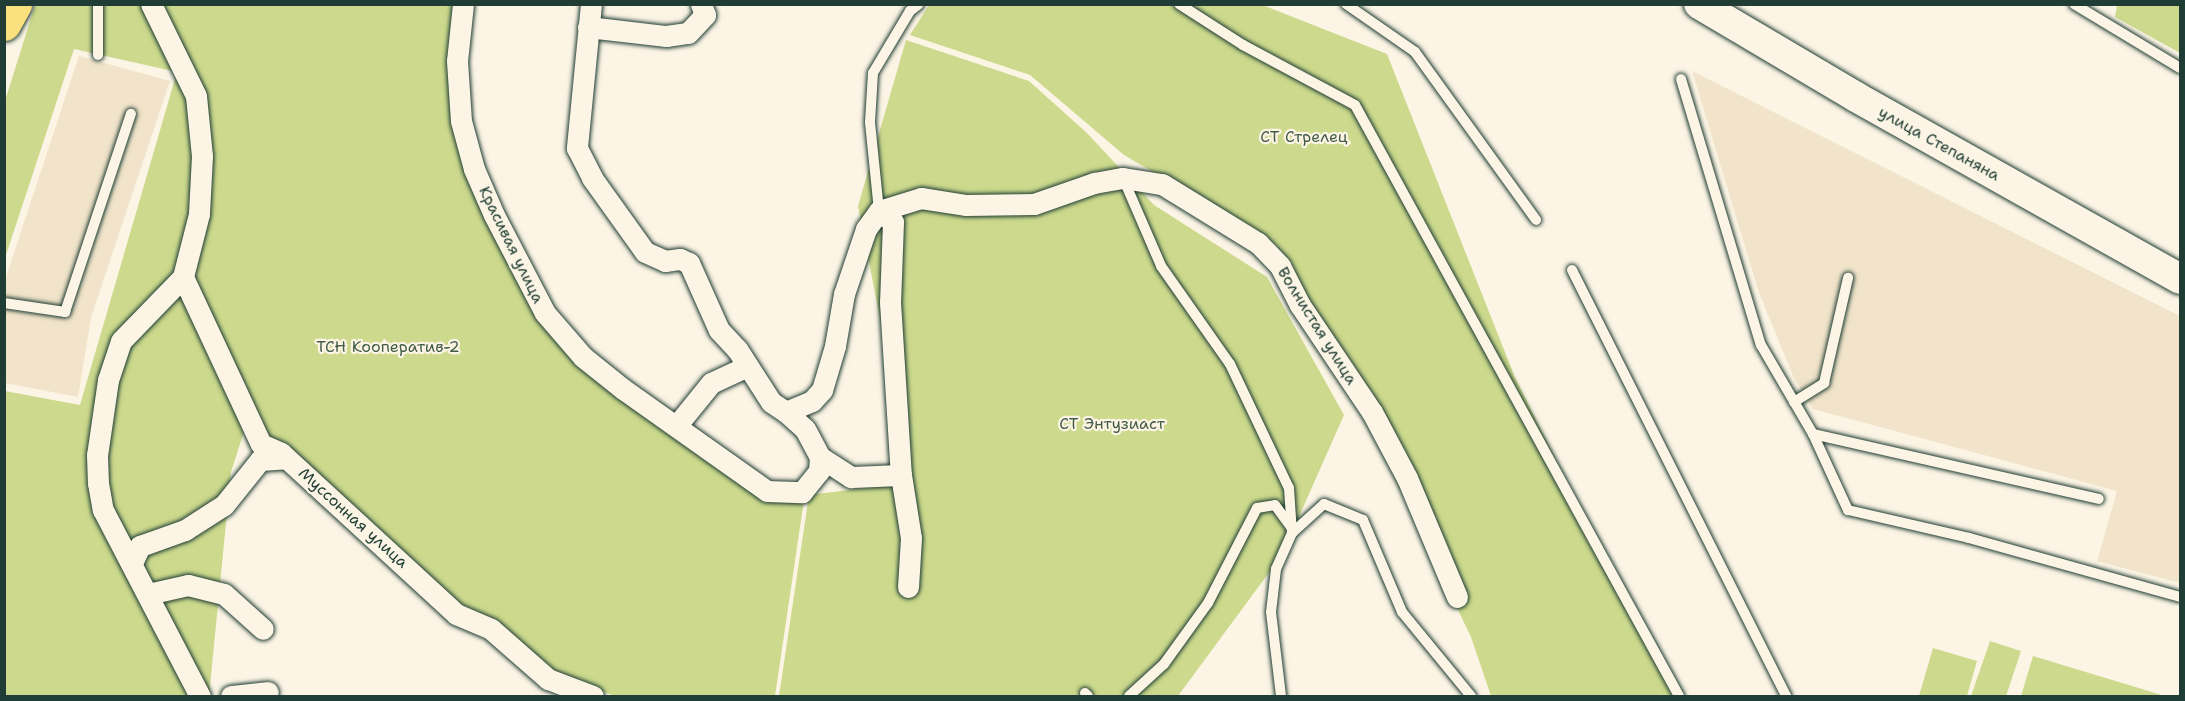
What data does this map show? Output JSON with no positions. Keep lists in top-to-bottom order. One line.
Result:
{"streets":{"main road":["улица Степаняна"],"street":["Красивая улица","Волнистая улица","Муссонная улица"]},"parks":["СТ Стрелец","ТСН Кооператив-2","СТ Энтузиаст"]}
